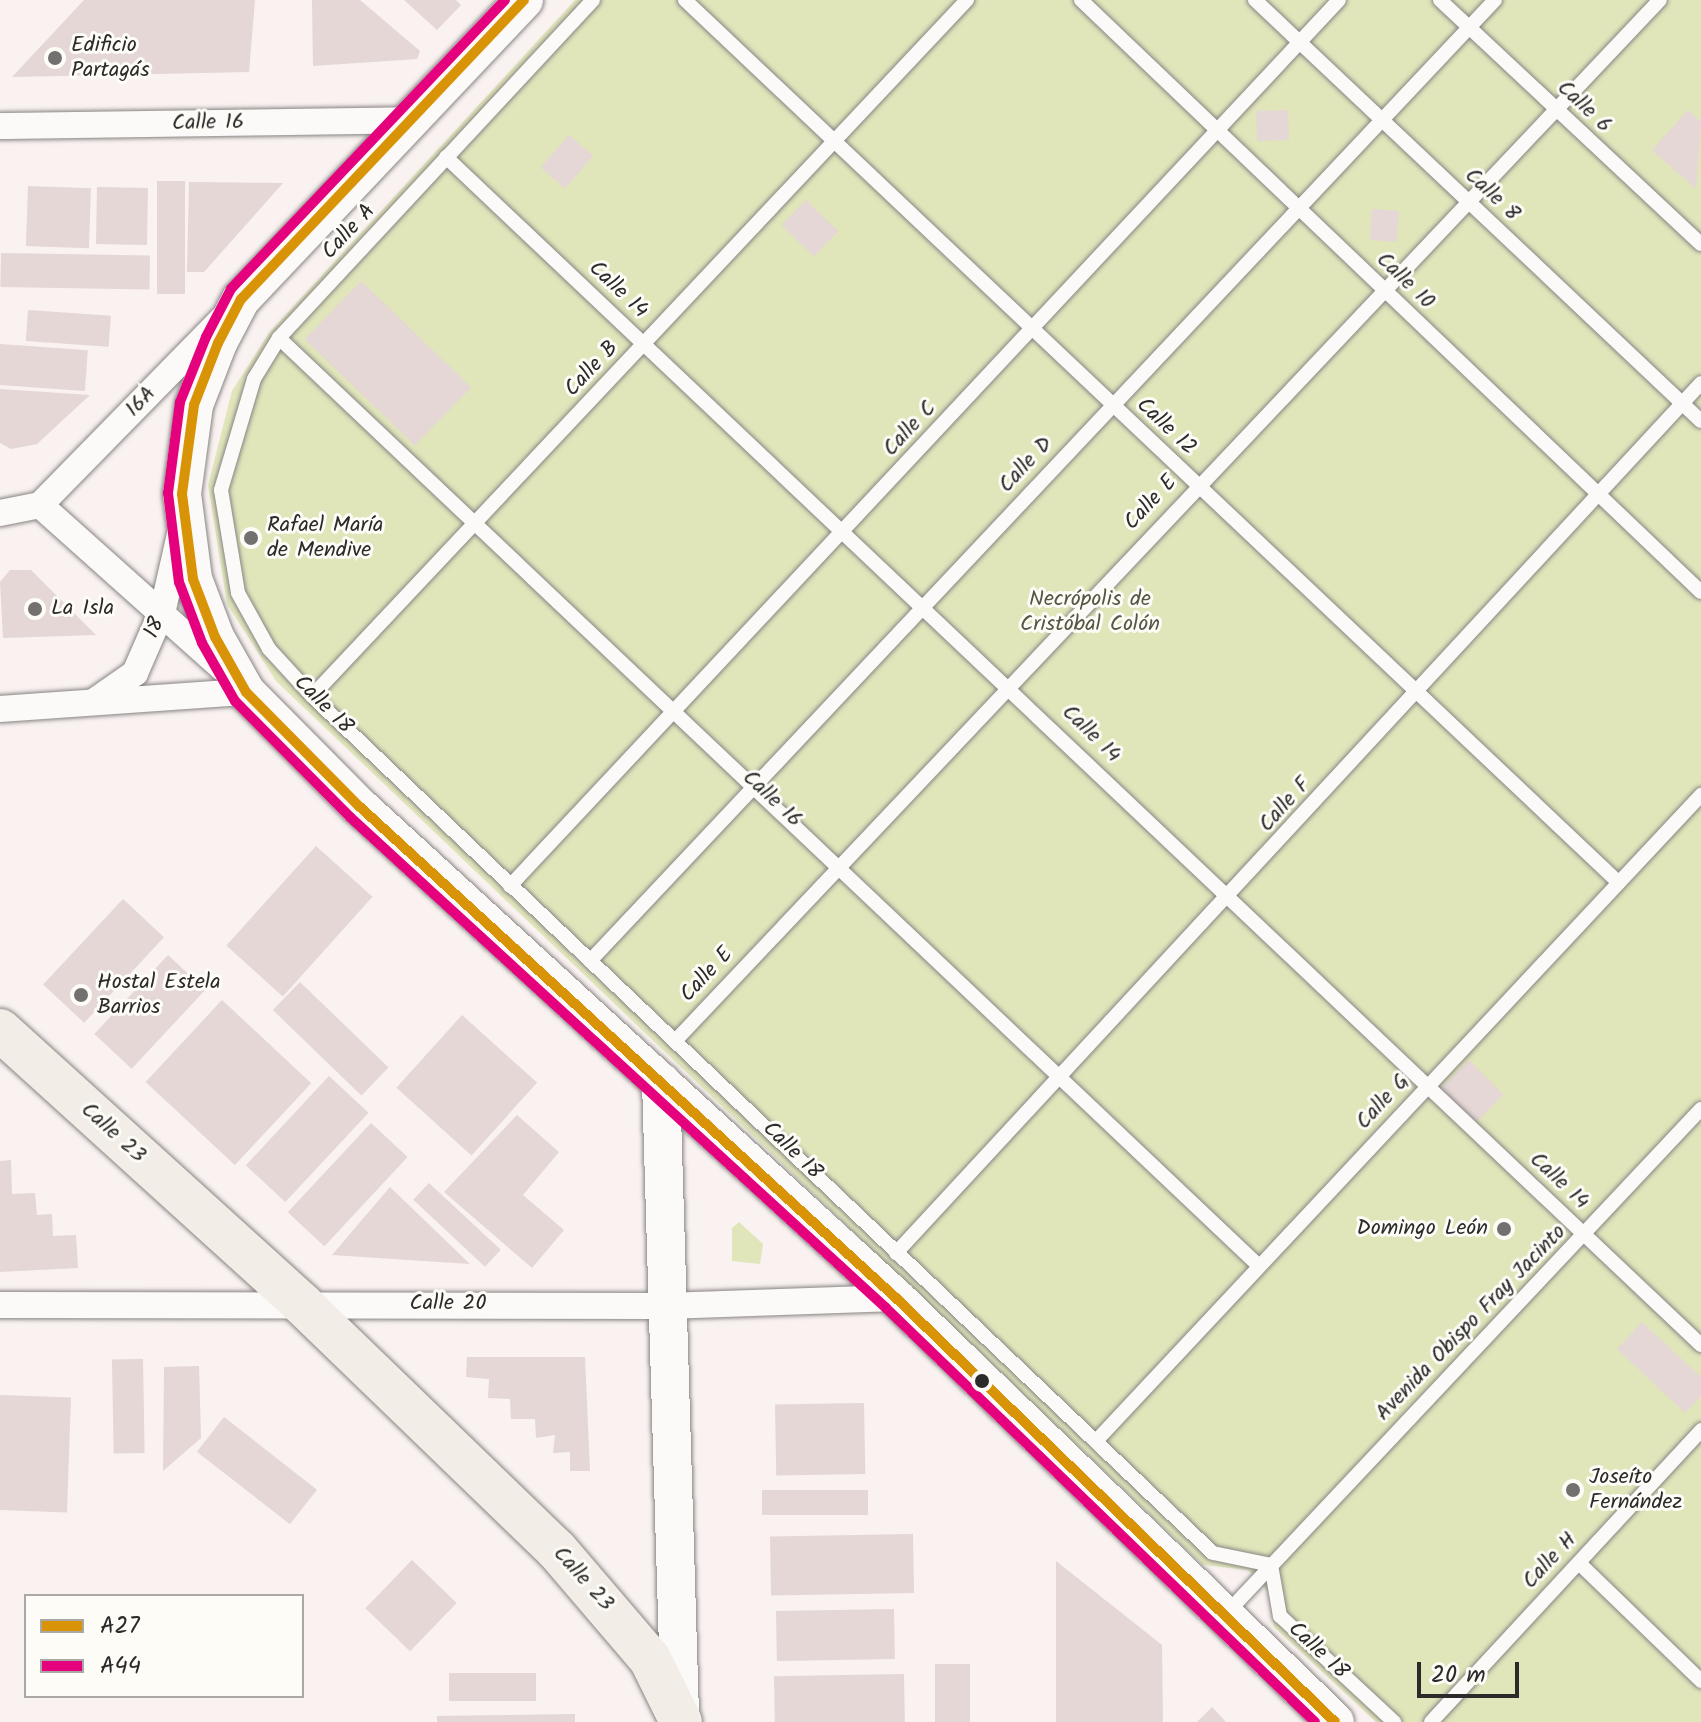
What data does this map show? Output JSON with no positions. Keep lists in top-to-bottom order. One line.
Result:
{"streets":{"main road":["Calle 23"],"street":["Calle 16","16A","18","Calle 20"],"lane":["Calle 6","Calle 8","Calle A","Calle 10","Calle 14","Calle B","Calle 12","Calle C","Calle D","Calle E","Calle 18","Calle F","Calle G","Avenida Obispo Fray Jacinto","Calle H"]},"crossings":[["Calle 6","Calle D"],["Calle 6","Calle E"],["Calle 16","Calle A"],["Calle 16","Calle B"],["Calle 16","Calle C"],["Calle 16","Calle D"],["Calle 16","Calle E"],["Calle 16","Calle F"],["Calle 16","Calle G"],["Calle 8","Calle C"],["Calle 8","Calle D"],["Calle 8","Calle E"],["Calle 8","Calle F"],["Calle A","Calle 14"],["Calle A","Calle 18"],["Calle 10","Calle C"],["Calle 10","Calle D"],["Calle 10","Calle E"],["Calle 10","Calle F"],["Calle 14","Calle B"],["Calle 14","Calle C"],["Calle 14","Calle D"],["Calle 14","Calle E"],["Calle 14","Calle F"],["Calle 14","Calle G"],["Calle 14","Avenida Obispo Fray Jacinto"],["Calle B","Calle 12"],["Calle B","Calle 18"],["Calle 12","Calle C"],["Calle 12","Calle D"],["Calle 12","Calle E"],["Calle 12","Calle F"],["Calle 12","Calle G"],["Calle C","Calle 18"],["Calle D","Calle 18"],["Calle E","Calle 18"],["Calle 18","Calle F"],["Calle 18","Calle G"],["Calle 18","Avenida Obispo Fray Jacinto"],["Calle 23","Calle 20"]],"parks":["Necrópolis de Cristóbal Colón"],"places":["Edificio Partagás","Rafael María de Mendive","La Isla","Hostal Estela Barrios","Domingo León","Joseíto Fernández"],"lines":["transit line A27","transit line A44"],"legend":["A27","A44"],"scale_bar":"20 m"}
